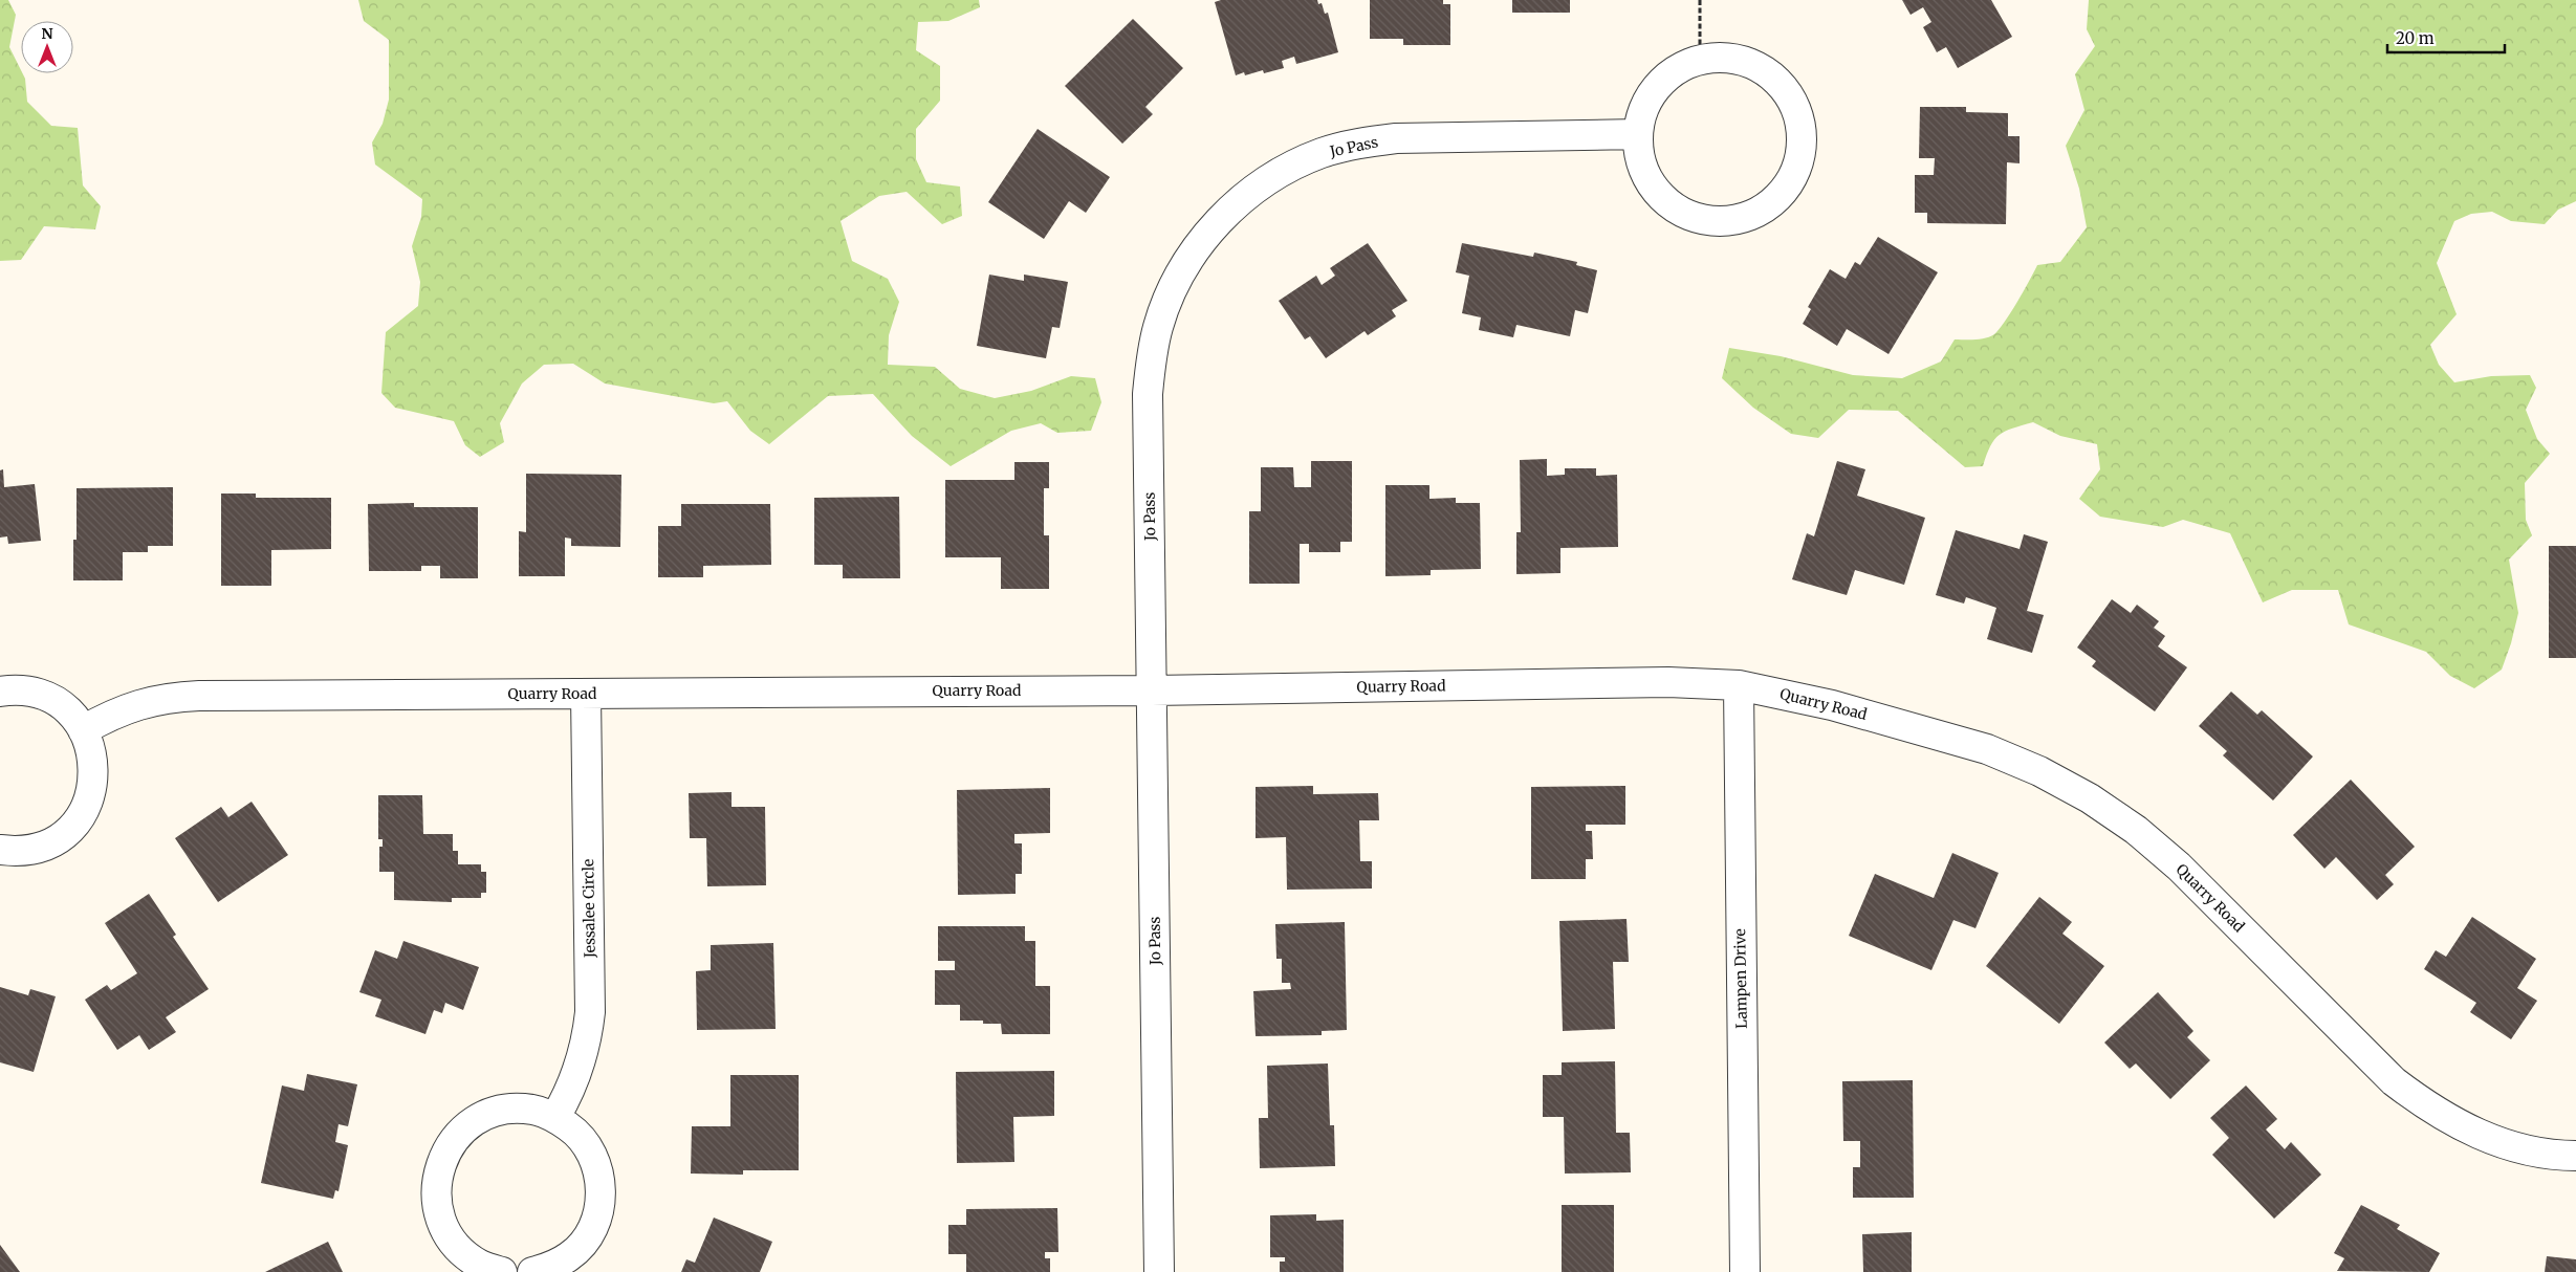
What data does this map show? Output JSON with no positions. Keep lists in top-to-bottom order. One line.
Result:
{"streets":{"street":["Jo Pass","Quarry Road","Jessalee Circle","Lampen Drive"]},"crossings":[["Jo Pass","Quarry Road"],["Quarry Road","Jessalee Circle"],["Quarry Road","Lampen Drive"]],"scale_bar":"20 m","north":"top"}
